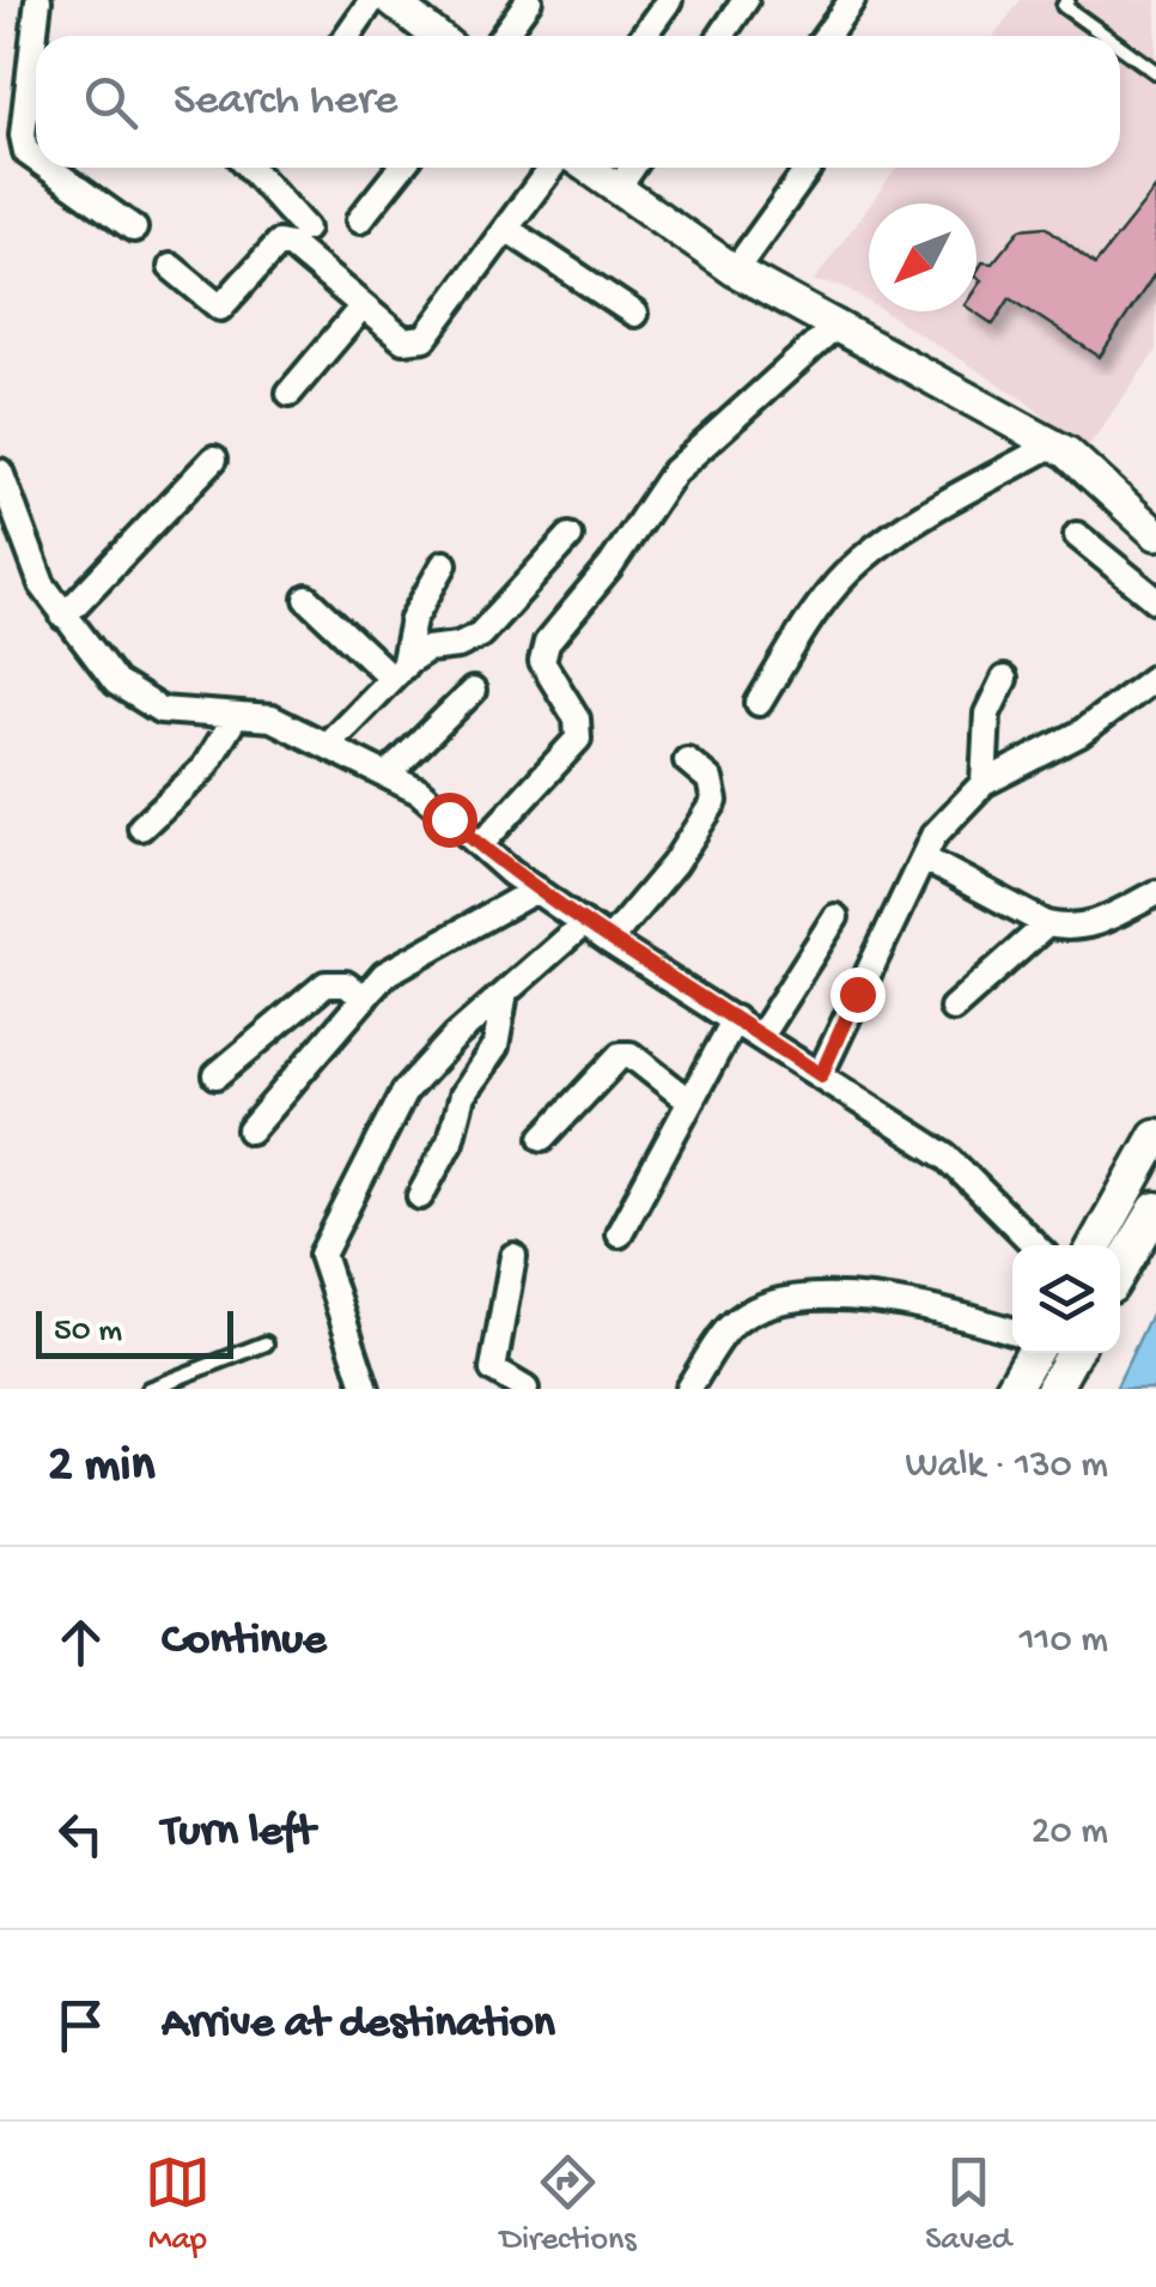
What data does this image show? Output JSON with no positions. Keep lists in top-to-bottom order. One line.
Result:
{"scale_bar":"50 m","north":"bottom left","page":{"search":"Search here","scale":"50 m","heading":["2 min","Walk · 130 m"],"list":[["Continue","110 m"],["Turn left","20 m"],"Arrive at destination"],"nav":["Map","Directions","Saved"]}}
